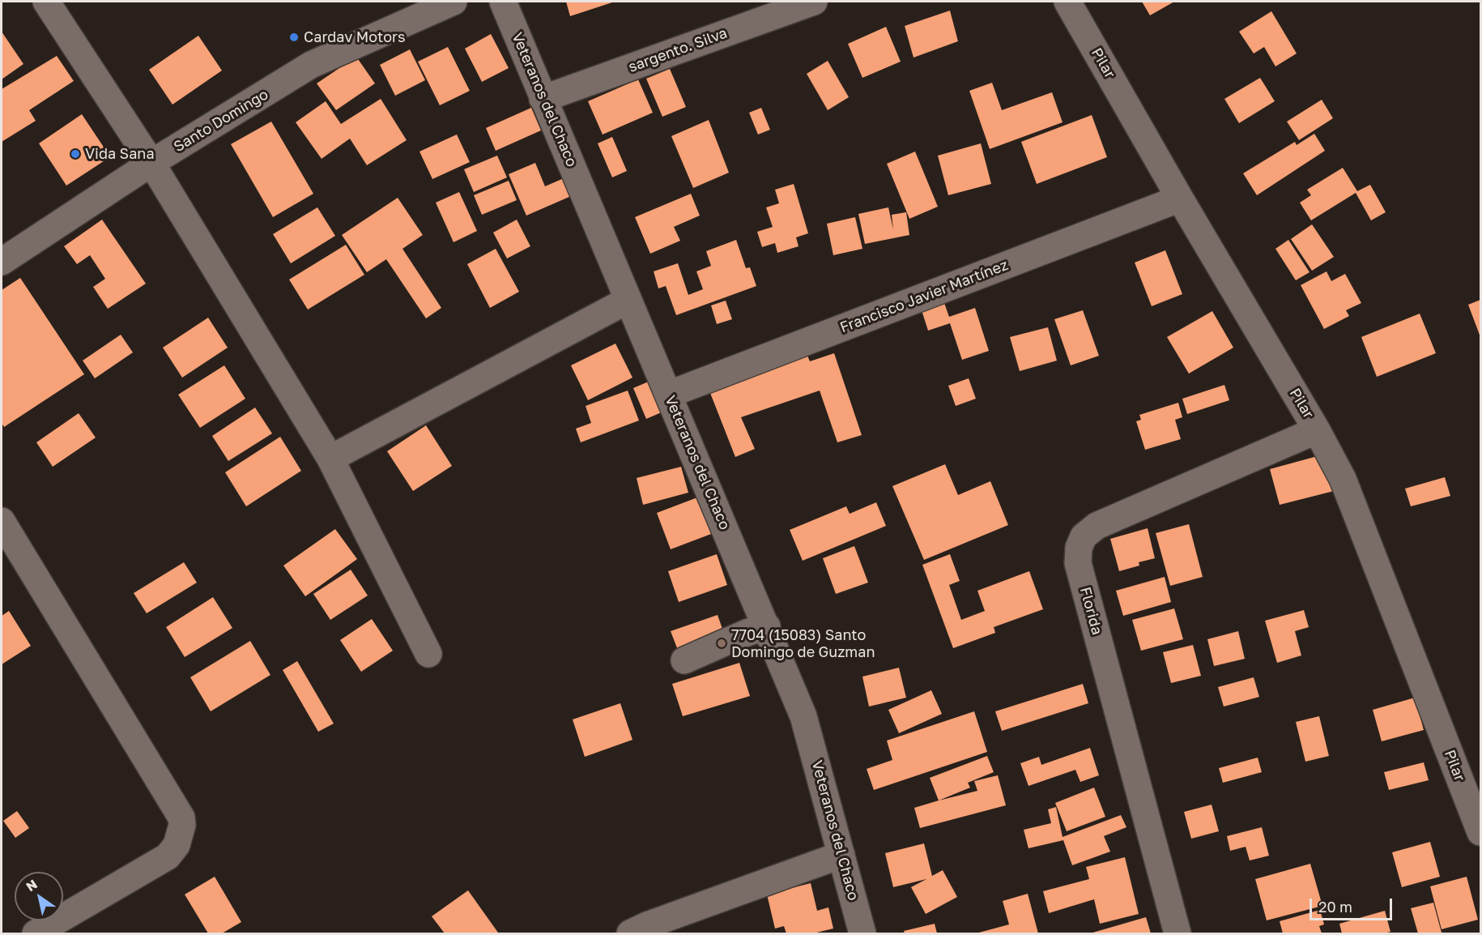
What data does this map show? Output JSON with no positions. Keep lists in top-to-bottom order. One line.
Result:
{"streets":{"street":["sargento. Silva","Pilar","Veteranos del Chaco","Santo Domingo","Francisco Javier Martínez","Florida"]},"crossings":[["sargento. Silva","Veteranos del Chaco"],["Pilar","Francisco Javier Martínez"],["Pilar","Florida"],["Veteranos del Chaco","Francisco Javier Martínez"]],"places":["Cardav Motors","Vida Sana","7704 (15083) Santo Domingo de Guzman"],"scale_bar":"20 m","north":"top left"}
